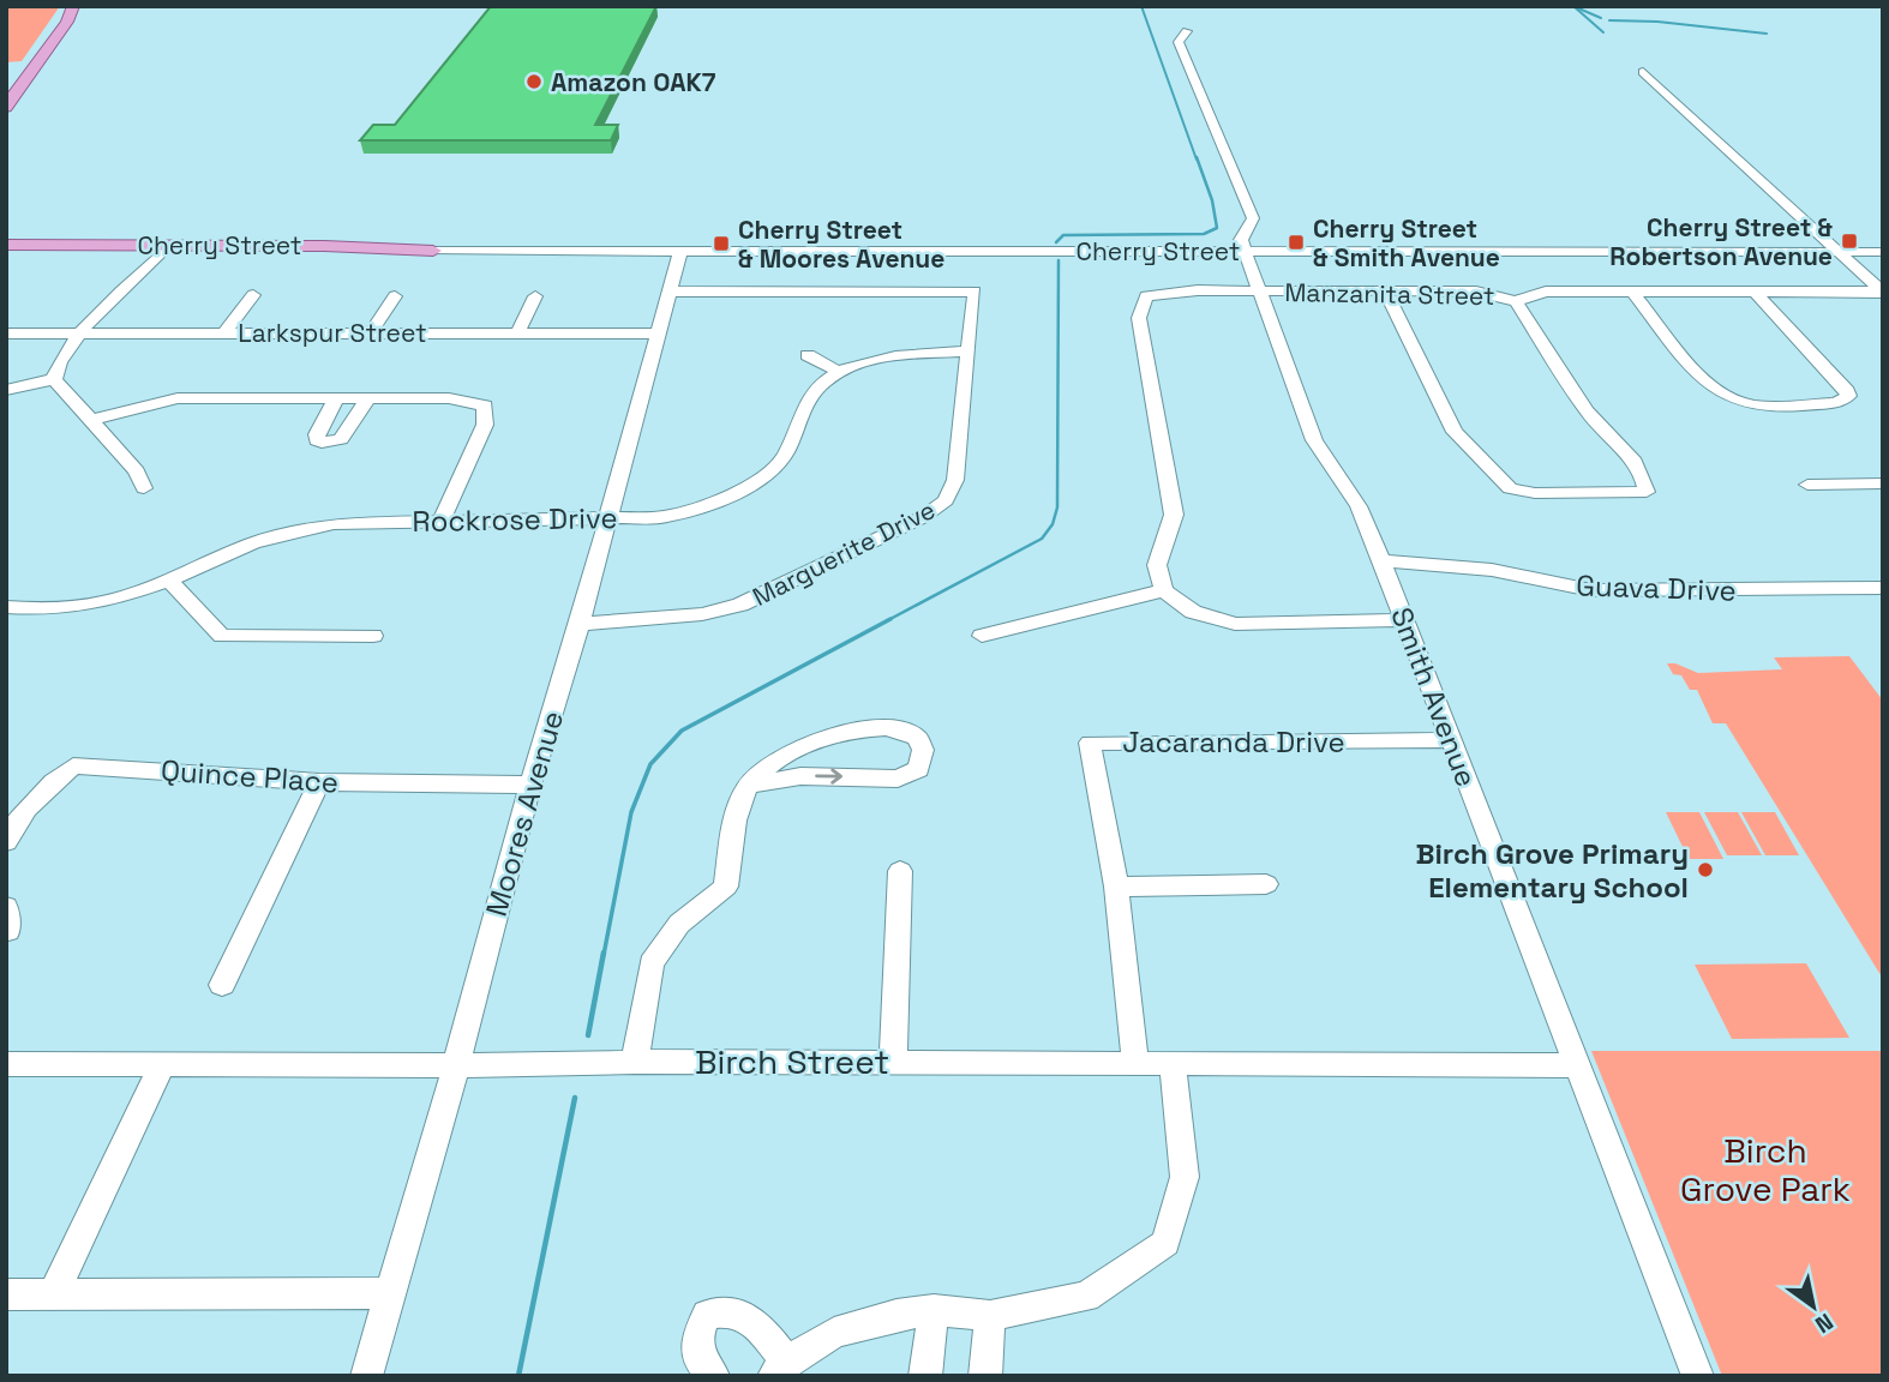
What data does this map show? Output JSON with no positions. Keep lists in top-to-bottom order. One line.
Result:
{"streets":{"main road":["Cherry Street"],"street":["Manzanita Street","Larkspur Street","Rockrose Drive","Marguerite Drive","Guava Drive","Smith Avenue","Jacaranda Drive","Quince Place","Moores Avenue","Birch Street"]},"crossings":[["Cherry Street","Smith Avenue"],["Cherry Street","Moores Avenue"],["Manzanita Street","Smith Avenue"],["Larkspur Street","Moores Avenue"],["Rockrose Drive","Marguerite Drive"],["Rockrose Drive","Moores Avenue"],["Marguerite Drive","Moores Avenue"],["Guava Drive","Smith Avenue"],["Smith Avenue","Jacaranda Drive"],["Smith Avenue","Birch Street"],["Jacaranda Drive","Birch Street"],["Quince Place","Moores Avenue"],["Moores Avenue","Birch Street"]],"parks":["Birch Grove Park"],"places":{"other":["Amazon OAK7","Birch Grove Primary Elementary School"],"transit":["Cherry Street & Robertson Avenue","Cherry Street & Smith Avenue","Cherry Street & Moores Avenue"]},"north":"bottom right"}
